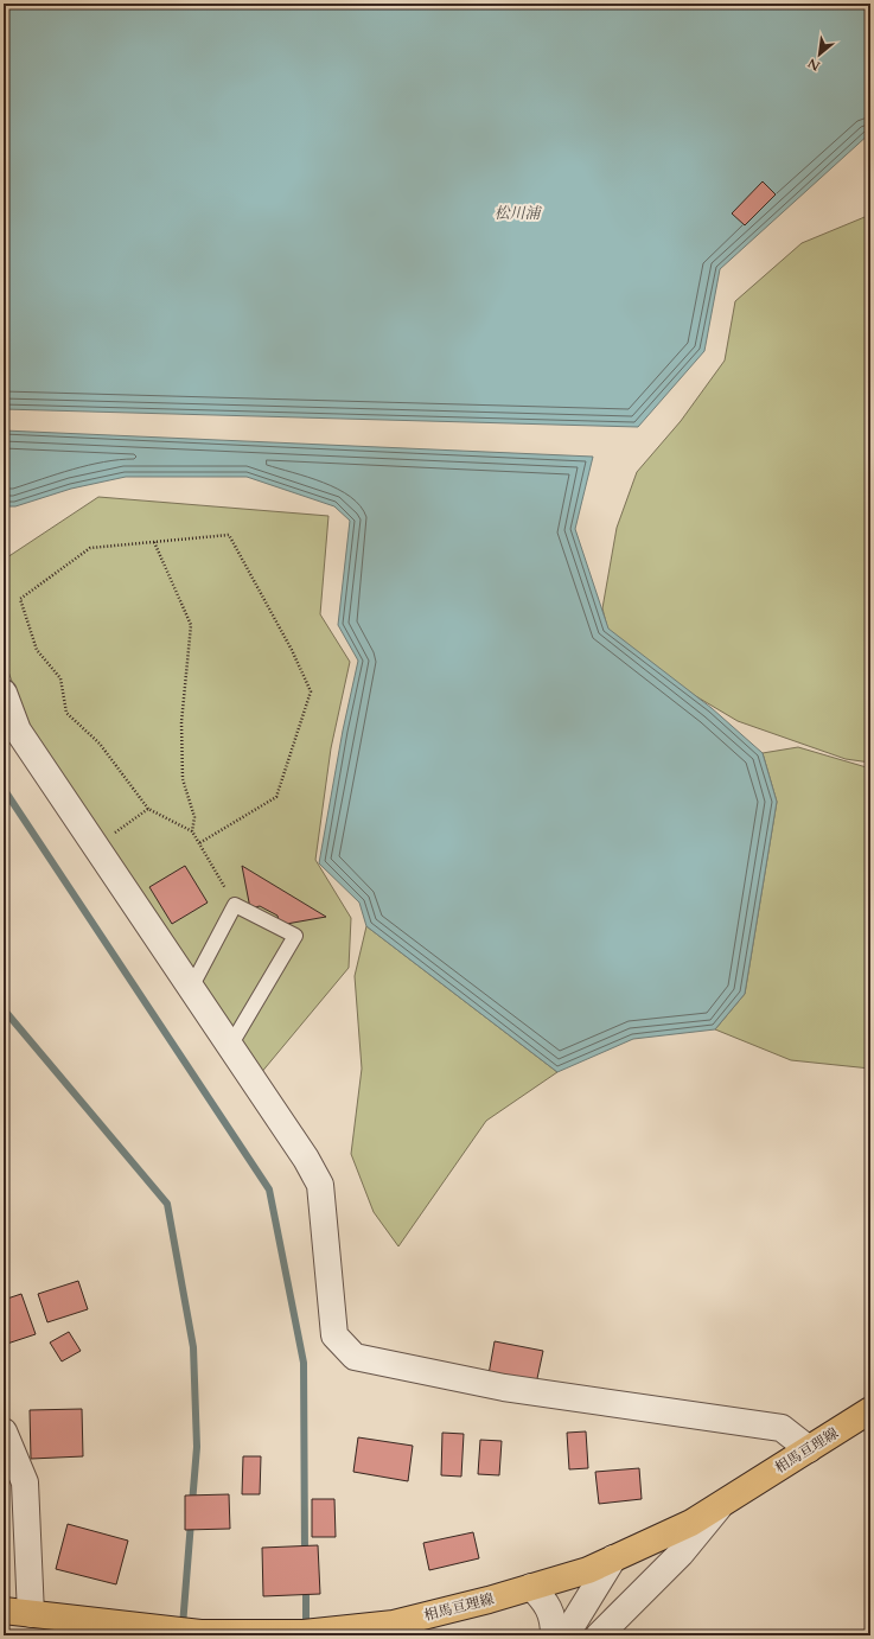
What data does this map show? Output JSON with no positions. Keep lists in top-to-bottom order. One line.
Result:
{"streets":{"main road":["相馬亘理線"]},"water":["松川浦"],"north":"bottom left"}
